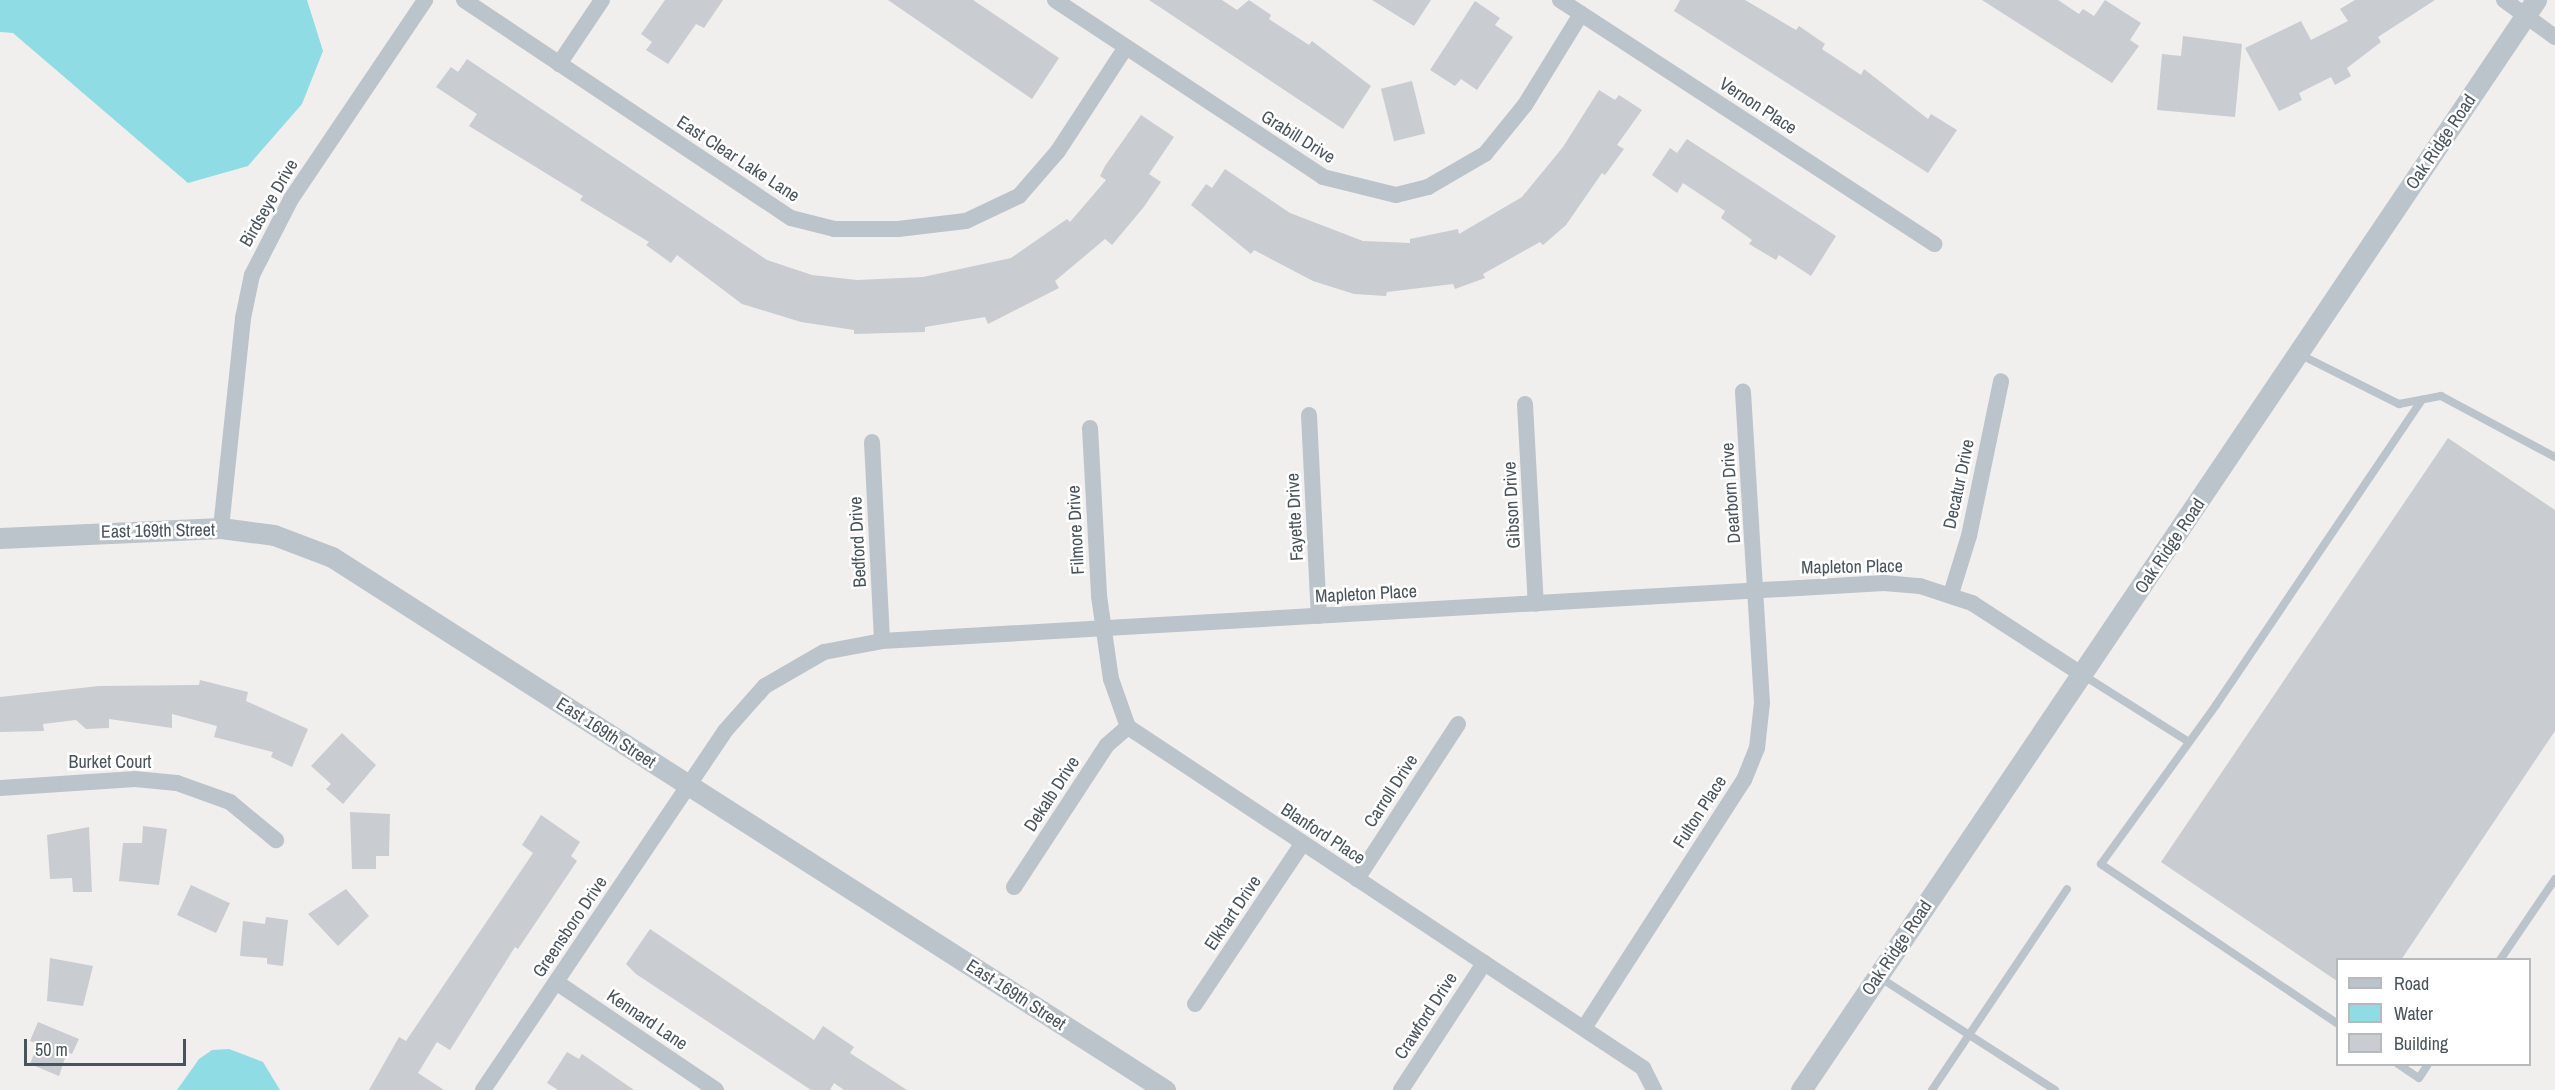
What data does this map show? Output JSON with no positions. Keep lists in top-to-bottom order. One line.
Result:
{"streets":{"street":["Vernon Place","Grabill Drive","Oak Ridge Road","East Clear Lake Lane","Birdseye Drive","Decatur Drive","Dearborn Drive","Gibson Drive","Fayette Drive","Filmore Drive","East 169th Street","Bedford Drive","Mapleton Place","Burket Court","Carroll Drive","Dekalb Drive","Fulton Place","Blanford Place","Elkhart Drive","Greensboro Drive","Crawford Drive","Kennard Lane"]},"crossings":[["Vernon Place","Grabill Drive"],["Grabill Drive","East Clear Lake Lane"],["Oak Ridge Road","Mapleton Place"],["Birdseye Drive","East 169th Street"],["Decatur Drive","Mapleton Place"],["Dearborn Drive","Mapleton Place"],["Dearborn Drive","Fulton Place"],["Gibson Drive","Mapleton Place"],["Fayette Drive","Mapleton Place"],["Filmore Drive","Mapleton Place"],["East 169th Street","Mapleton Place"],["East 169th Street","Greensboro Drive"],["Bedford Drive","Mapleton Place"],["Mapleton Place","Fulton Place"],["Mapleton Place","Greensboro Drive"],["Carroll Drive","Blanford Place"],["Dekalb Drive","Blanford Place"],["Fulton Place","Blanford Place"],["Blanford Place","Elkhart Drive"],["Blanford Place","Crawford Drive"],["Greensboro Drive","Kennard Lane"]],"legend":["Road","Water","Building"],"scale_bar":"50 m"}
